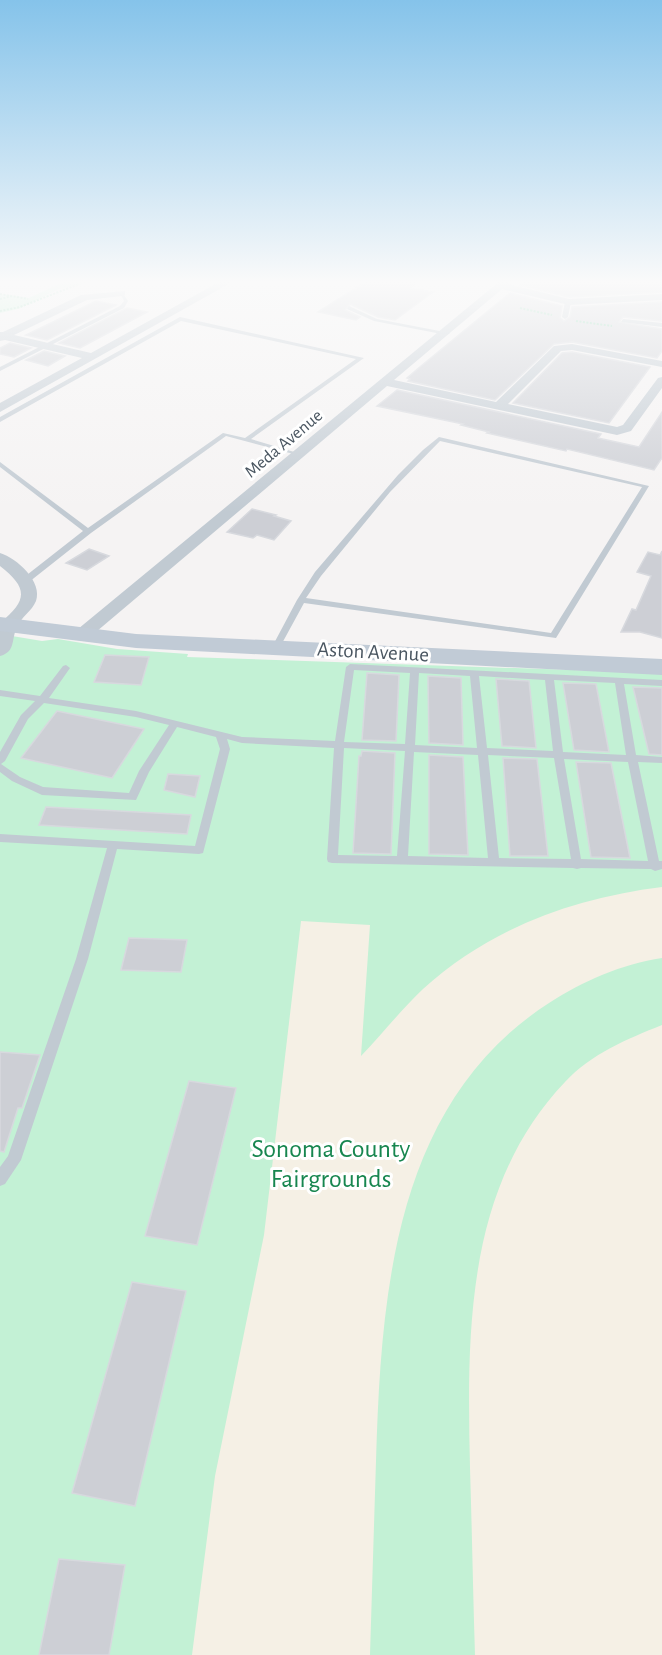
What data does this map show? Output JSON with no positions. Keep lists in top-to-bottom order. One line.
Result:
{"streets":{"street":["Meda Avenue","Aston Avenue"]},"crossings":[["Meda Avenue","Aston Avenue"]],"parks":["Sonoma County Fairgrounds"]}
